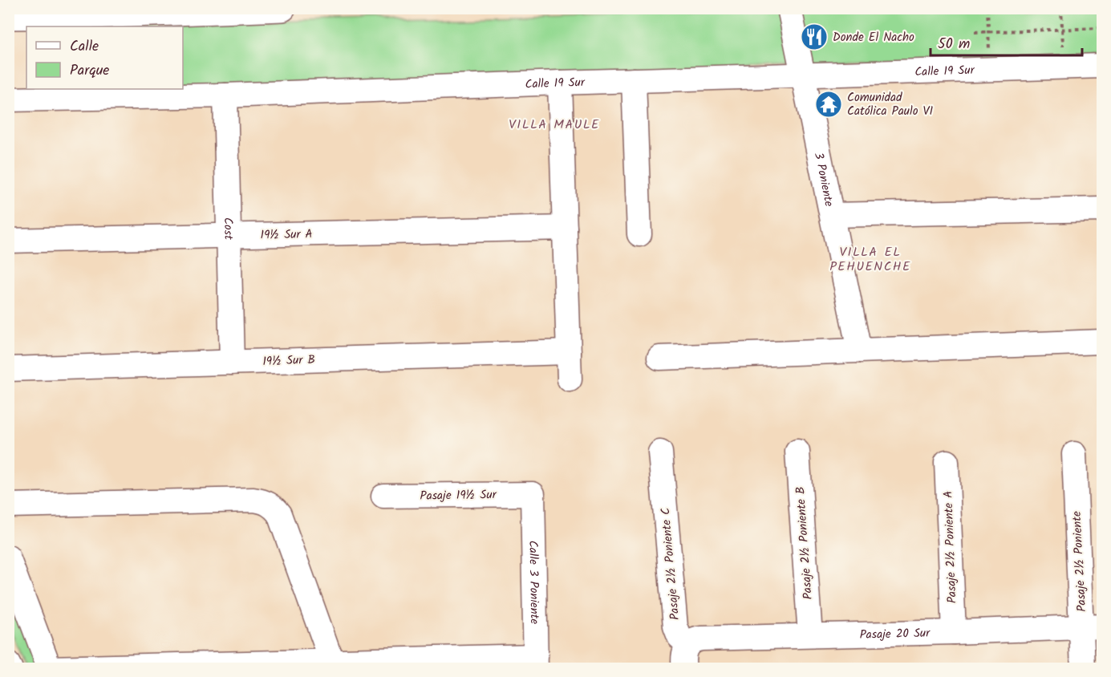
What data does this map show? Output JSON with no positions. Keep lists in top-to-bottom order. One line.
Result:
{"streets":{"street":["Calle 19 Sur","3 Poniente","Cost","19½ Sur A","19½ Sur B","Pasaje 19½ Sur","Pasaje 2½ Poniente B","Pasaje 2½ Poniente A","Pasaje 2½ Poniente","Pasaje 2½ Poniente C","Calle 3 Poniente","Pasaje 20 Sur"]},"crossings":[["Calle 19 Sur","3 Poniente"],["Calle 19 Sur","Cost"],["Cost","19½ Sur A"],["Cost","19½ Sur B"],["Pasaje 19½ Sur","Calle 3 Poniente"],["Pasaje 2½ Poniente B","Pasaje 20 Sur"],["Pasaje 2½ Poniente A","Pasaje 20 Sur"],["Pasaje 2½ Poniente","Pasaje 20 Sur"],["Pasaje 2½ Poniente C","Pasaje 20 Sur"]],"districts":["VILLA MAULE","VILLA EL PEHUENCHE"],"places":{"restaurant":["Donde El Nacho"],"temple":["Comunidad Católica Paulo VI"]},"legend":["Calle","Parque"],"scale_bar":"50 m"}
